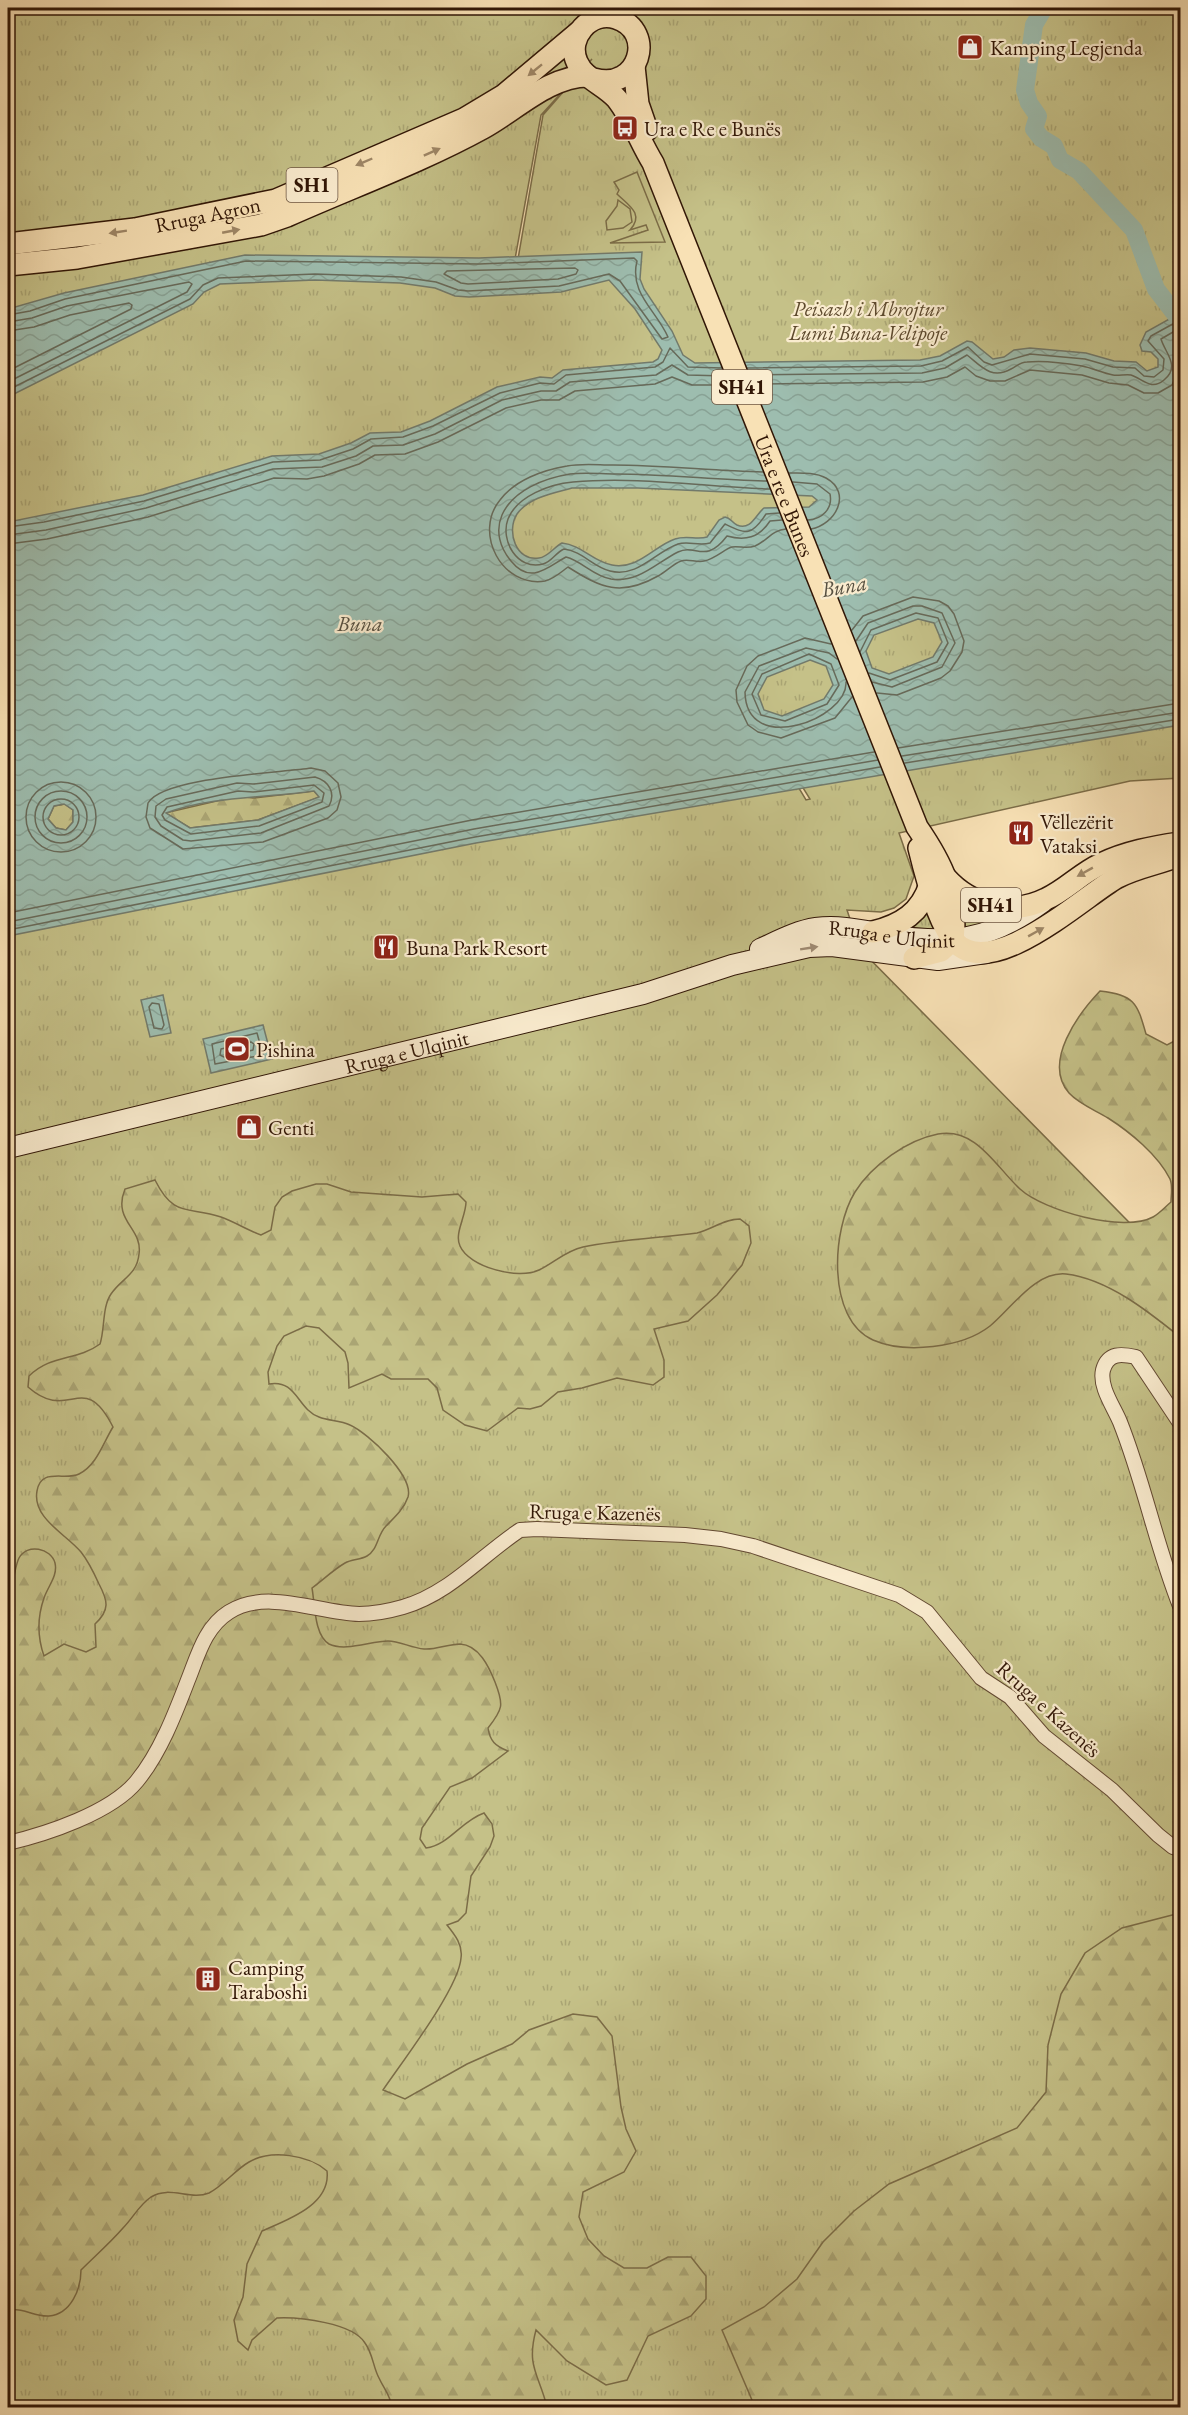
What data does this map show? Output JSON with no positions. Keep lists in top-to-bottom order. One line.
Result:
{"streets":{"main road":["SH1","Rruga Agron","SH41","Ura e re e Bunes","Rruga e Ulqinit"],"street":["Rruga e Kazenës"]},"crossings":[["Rruga Agron","SH41"],["SH41","Ura e re e Bunes"],["SH41","Rruga e Ulqinit"]],"water":["Buna"],"parks":["Peisazh i Mbrojtur Lumi Buna-Velipoje"],"places":{"shop":["Kamping Legjenda","Genti"],"bus stop":["Ura e Re e Bunës"],"restaurant":["Vëllezërit Vataksi","Buna Park Resort"],"sports":["Pishina"],"building":["Camping Taraboshi"]}}
